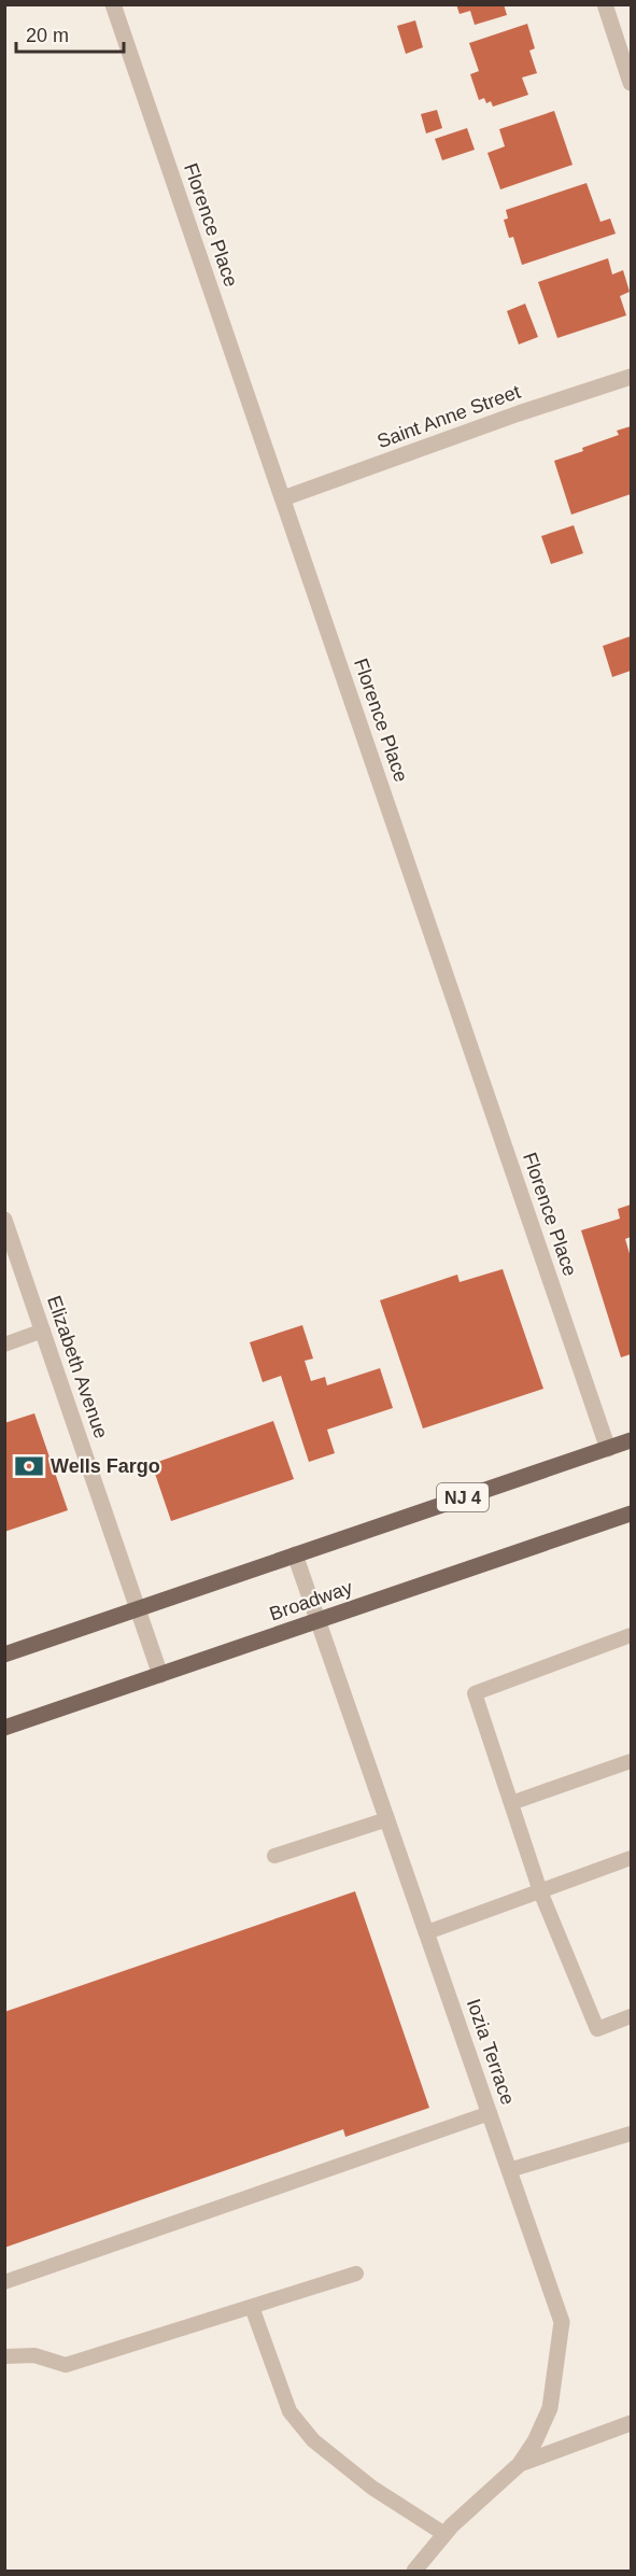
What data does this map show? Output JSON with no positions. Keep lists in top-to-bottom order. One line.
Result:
{"streets":{"main road":["NJ 4","Broadway"],"street":["Florence Place","Saint Anne Street","Elizabeth Avenue","Iozia Terrace"]},"crossings":[["Florence Place","Saint Anne Street"],["Florence Place","NJ 4"],["Elizabeth Avenue","NJ 4"],["Elizabeth Avenue","Broadway"],["NJ 4","Iozia Terrace"],["Broadway","Iozia Terrace"]],"places":{"bank":["Wells Fargo"]},"scale_bar":"20 m"}
